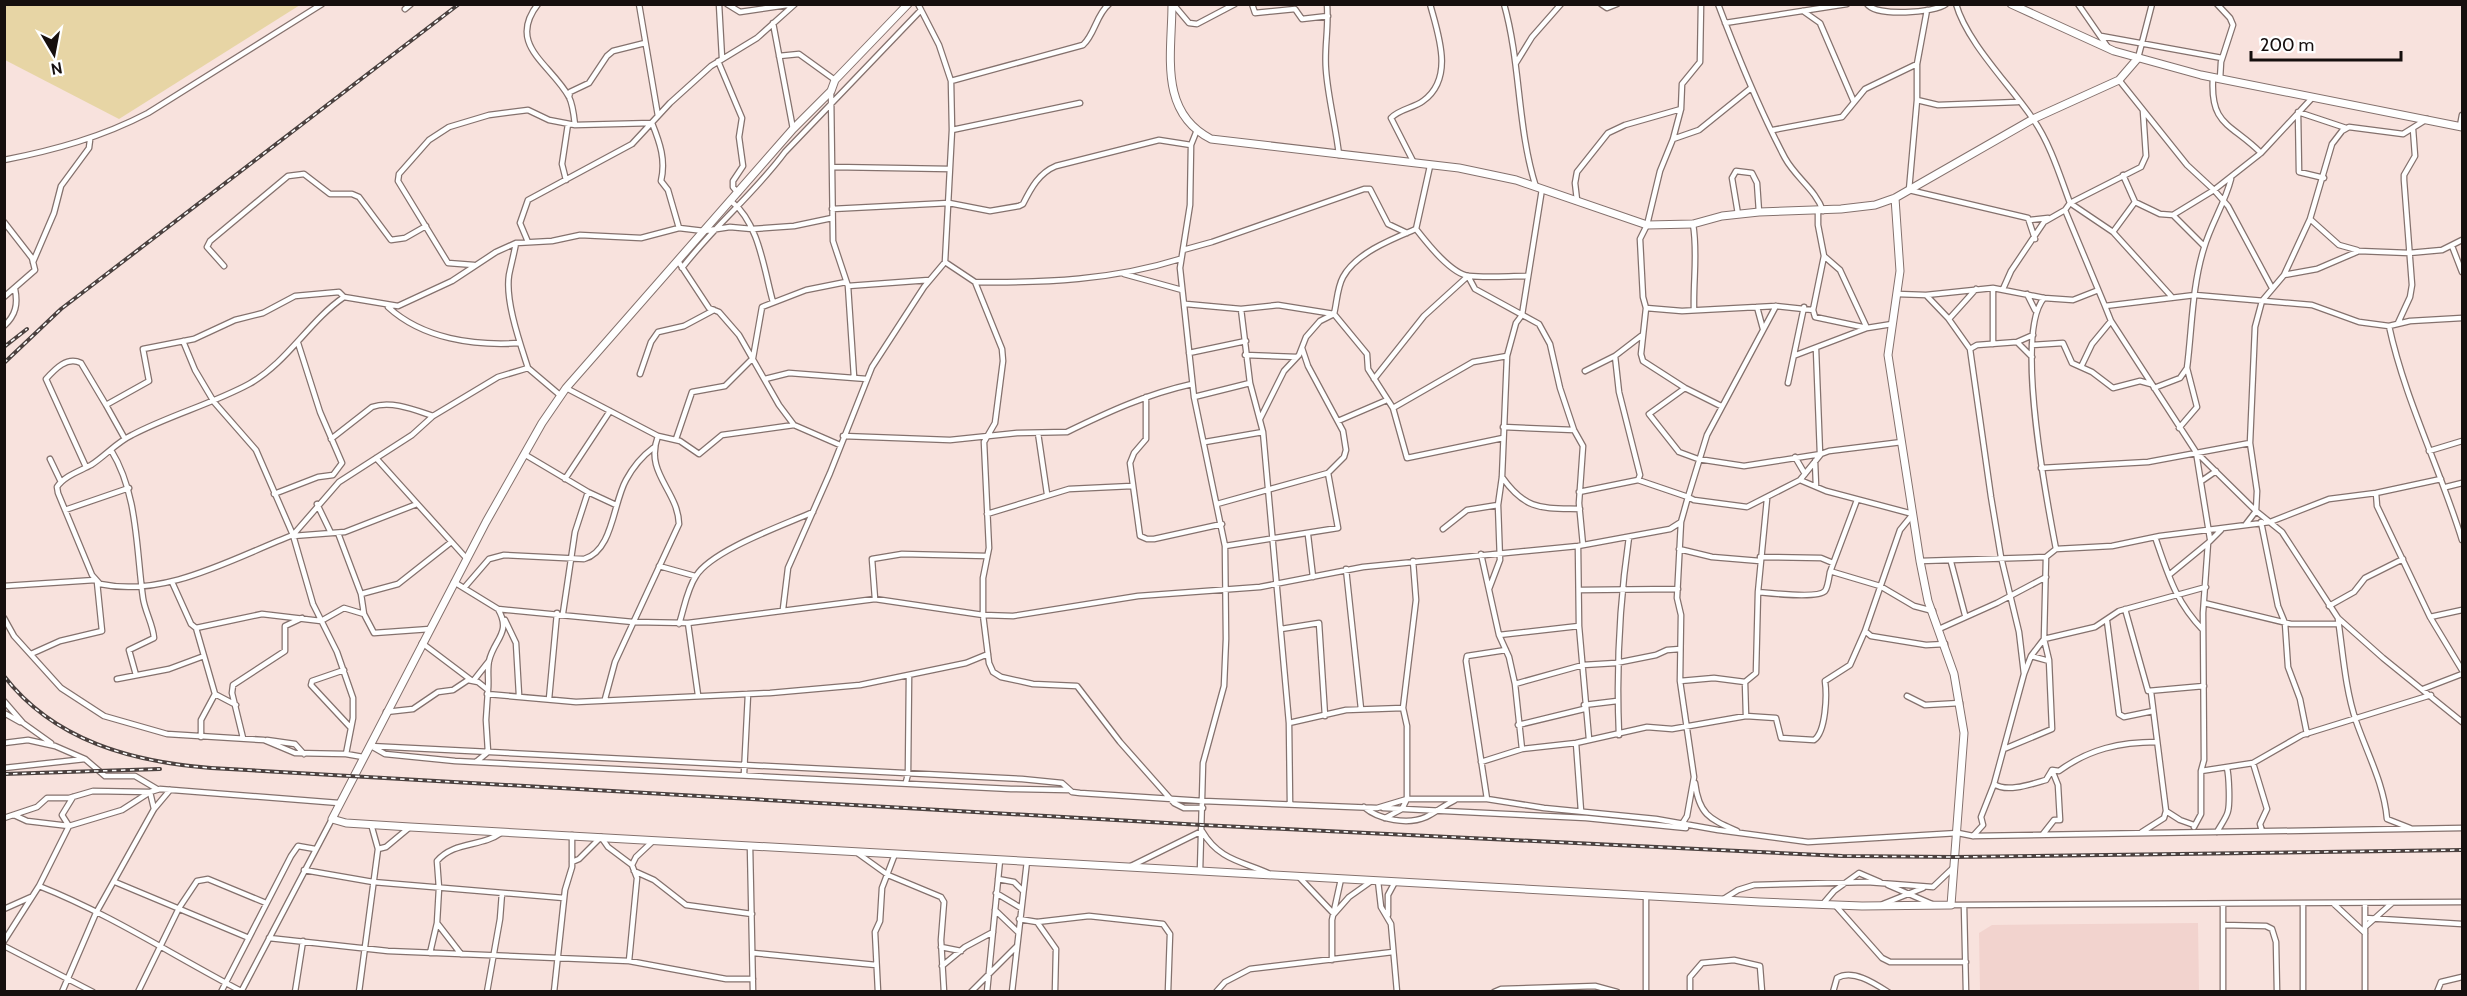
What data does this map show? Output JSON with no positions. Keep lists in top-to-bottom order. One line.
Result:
{"scale_bar":"200 m","north":"bottom"}
